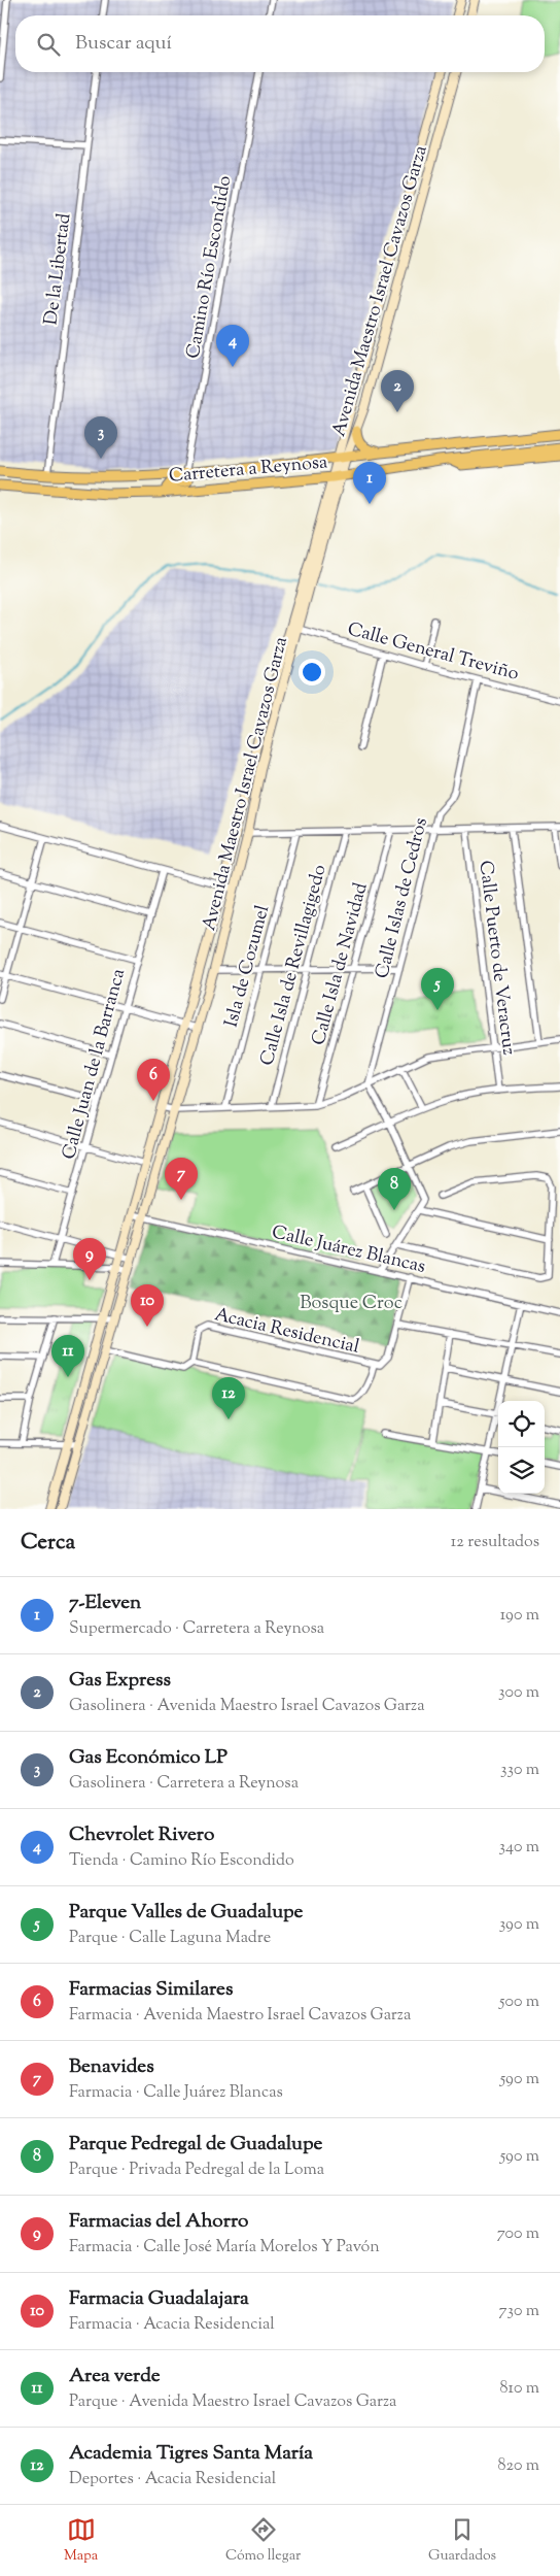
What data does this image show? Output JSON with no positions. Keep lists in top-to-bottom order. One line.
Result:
{"streets":{"main road":["Avenida Maestro Israel Cavazos Garza","Carretera a Reynosa"],"street":["Camino Río Escondido","De la Libertad","Calle General Treviño","Calle Islas de Cedros","Calle Puerto de Veracruz","Calle Isla de Navidad","Calle Isla de Revillagigedo","Isla de Cozumel","Calle Juan de la Barranca","Calle Juárez Blancas","Acacia Residencial"]},"crossings":[["Camino Río Escondido","Carretera a Reynosa"],["De la Libertad","Carretera a Reynosa"],["Avenida Maestro Israel Cavazos Garza","Carretera a Reynosa"],["Avenida Maestro Israel Cavazos Garza","Calle General Treviño"],["Avenida Maestro Israel Cavazos Garza","Calle Juárez Blancas"],["Calle General Treviño","Calle Islas de Cedros"]],"parks":["Bosque Croc"],"page":{"search":"Buscar aquí","pins":["4","2","3","1","5","6","7","8","9","10","11","12"],"heading":["Cerca","12 resultados"],"list":[{"mark":"1","name":"7-Eleven","note":"Supermercado · Carretera a Reynosa","value":"190 m"},{"mark":"2","name":"Gas Express","note":"Gasolinera · Avenida Maestro Israel Cavazos Garza","value":"300 m"},{"mark":"3","name":"Gas Económico LP","note":"Gasolinera · Carretera a Reynosa","value":"330 m"},{"mark":"4","name":"Chevrolet Rivero","note":"Tienda · Camino Río Escondido","value":"340 m"},{"mark":"5","name":"Parque Valles de Guadalupe","note":"Parque · Calle Laguna Madre","value":"390 m"},{"mark":"6","name":"Farmacias Similares","note":"Farmacia · Avenida Maestro Israel Cavazos Garza","value":"500 m"},{"mark":"7","name":"Benavides","note":"Farmacia · Calle Juárez Blancas","value":"590 m"},{"mark":"8","name":"Parque Pedregal de Guadalupe","note":"Parque · Privada Pedregal de la Loma","value":"590 m"},{"mark":"9","name":"Farmacias del Ahorro","note":"Farmacia · Calle José María Morelos Y Pavón","value":"700 m"},{"mark":"10","name":"Farmacia Guadalajara","note":"Farmacia · Acacia Residencial","value":"730 m"},{"mark":"11","name":"Area verde","note":"Parque · Avenida Maestro Israel Cavazos Garza","value":"810 m"},{"mark":"12","name":"Academia Tigres Santa María","note":"Deportes · Acacia Residencial","value":"820 m"}],"nav":["Mapa","Cómo llegar","Guardados"]}}
